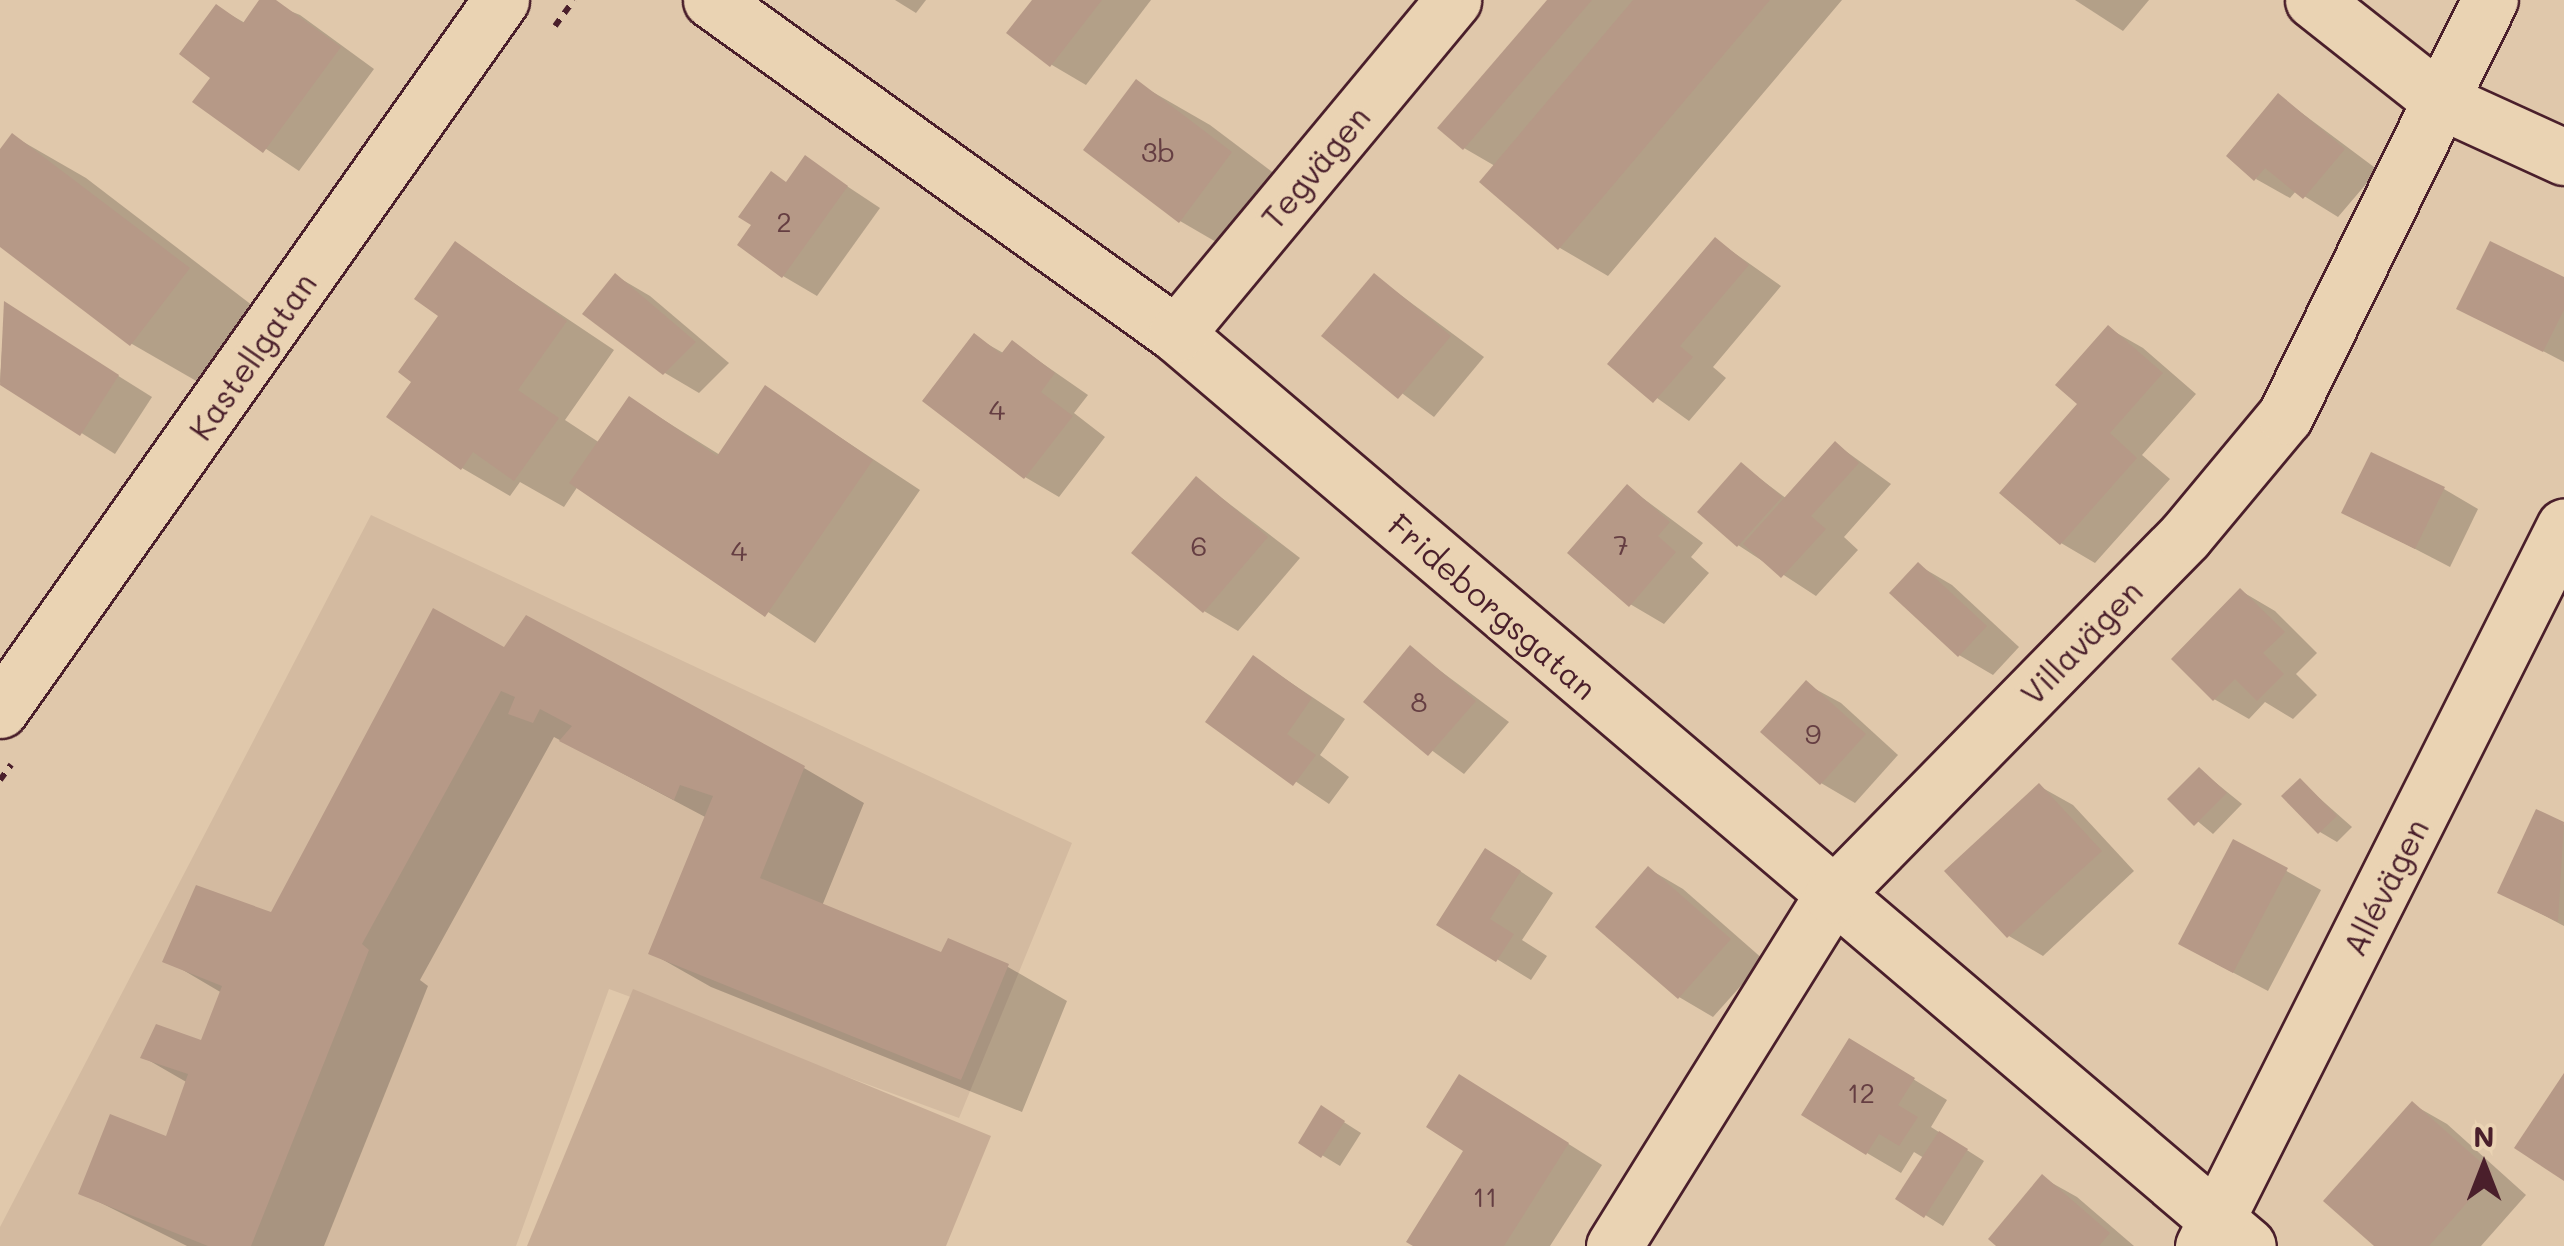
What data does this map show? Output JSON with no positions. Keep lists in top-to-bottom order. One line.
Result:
{"streets":{"street":["Tegvägen","Kastellgatan","Frideborgsgatan","Villavägen","Allévägen"]},"crossings":[["Tegvägen","Frideborgsgatan"],["Frideborgsgatan","Villavägen"],["Frideborgsgatan","Allévägen"]],"house_numbers":["3b","2","4","7","6","4","8","9","12","11"],"north":"top"}
